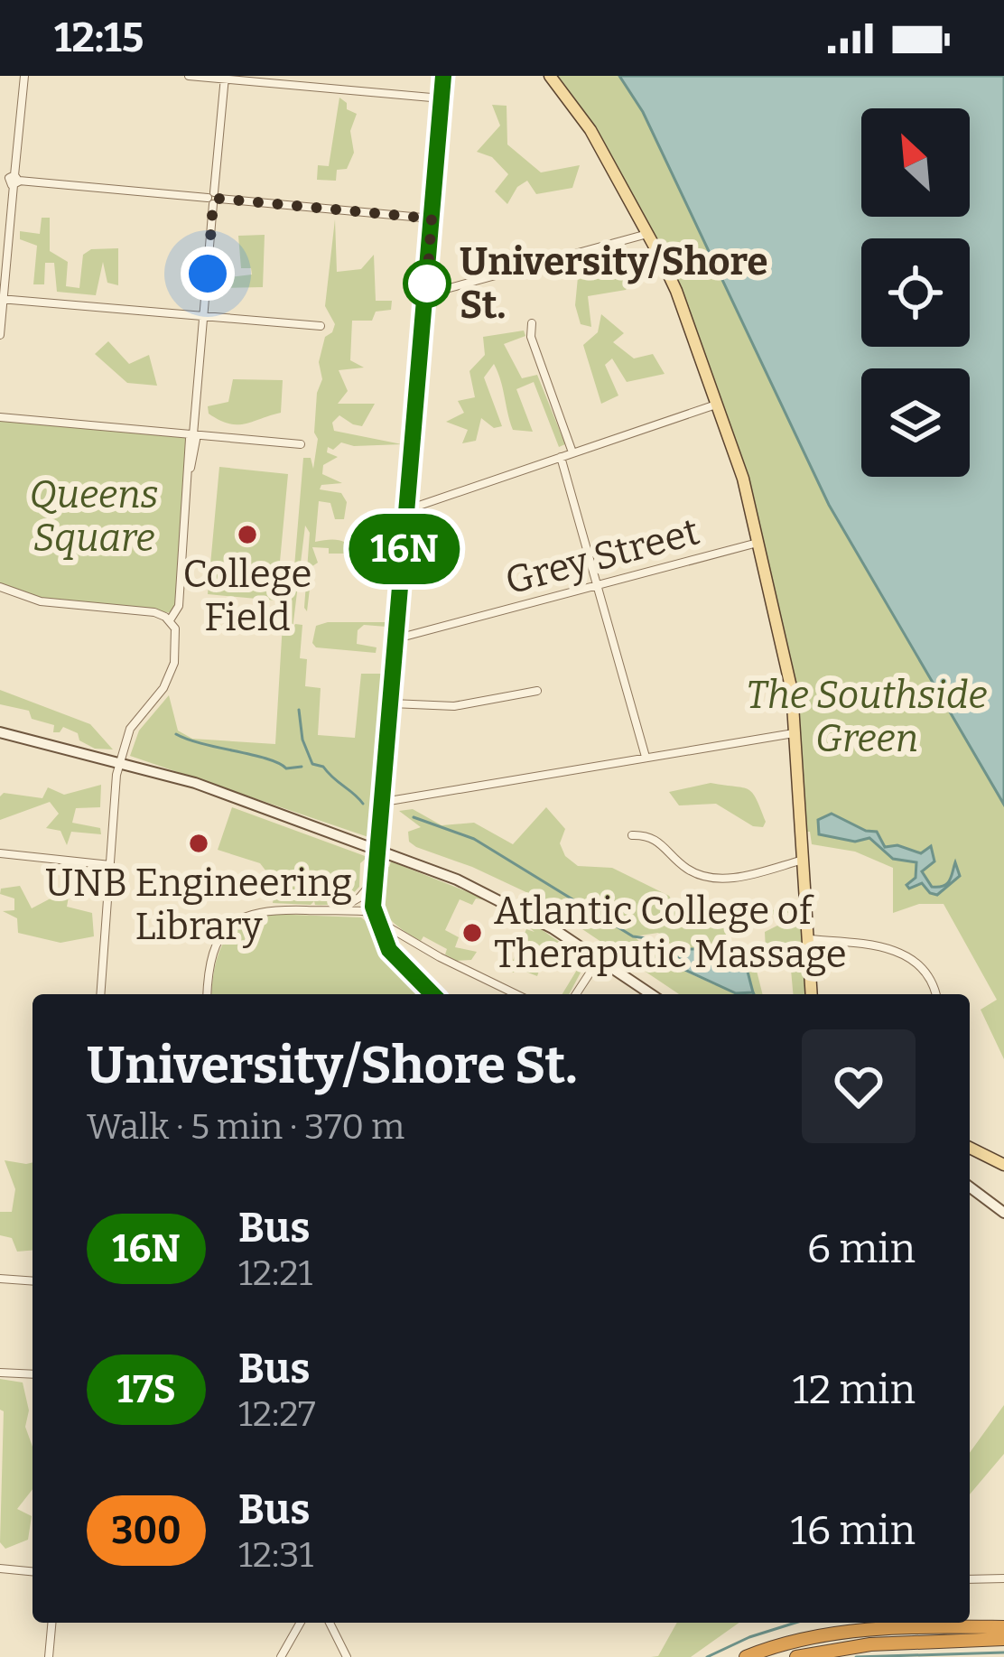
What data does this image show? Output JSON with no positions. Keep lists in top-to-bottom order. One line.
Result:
{"streets":{"street":["Grey Street"]},"parks":["Queens Square","The Southside Green"],"places":["University/Shore St.","College Field","UNB Engineering Library","Atlantic College of Theraputic Massage"],"lines":["bus line 16N"],"north":"top left","page":{"status":"12:15","on_map":"16N","heading":["University/Shore St.","Walk · 5 min · 370 m"],"list":[{"mark":"16N","name":"Bus","note":"12:21","value":"6 min"},{"mark":"17S","name":"Bus","note":"12:27","value":"12 min"},{"mark":"300","name":"Bus","note":"12:31","value":"16 min"}]}}
